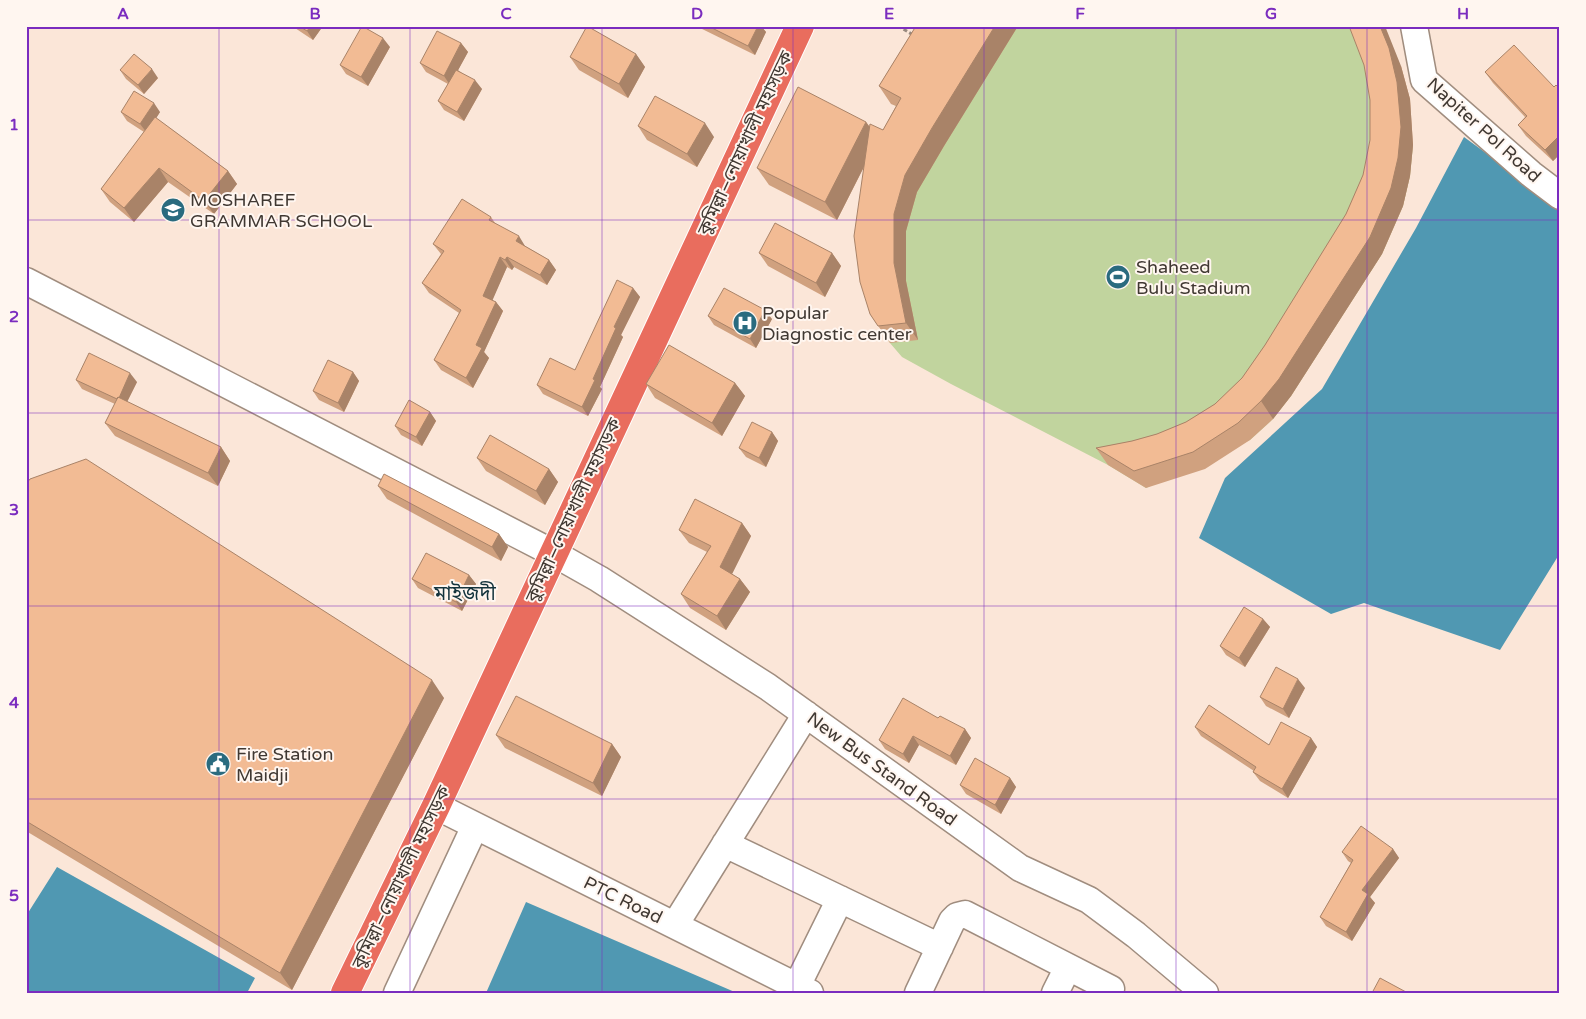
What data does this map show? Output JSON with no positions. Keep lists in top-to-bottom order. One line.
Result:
{"streets":{"highway":["কুমিল্লা–নোয়াখালী মহাসড়ক"],"street":["Napiter Pol Road","New Bus Stand Road","PTC Road"]},"crossings":[["কুমিল্লা–নোয়াখালী মহাসড়ক","New Bus Stand Road"],["কুমিল্লা–নোয়াখালী মহাসড়ক","PTC Road"]],"districts":["মাইজদী"],"places":{"school or university":["MOSHAREF GRAMMAR SCHOOL"],"sports":["Shaheed Bulu Stadium"],"hospital":["Popular Diagnostic center"],"public building":["Fire Station Maidji"]},"grid":{"columns":["A","B","C","D","E","F","G","H"],"rows":["1","2","3","4","5"]}}
